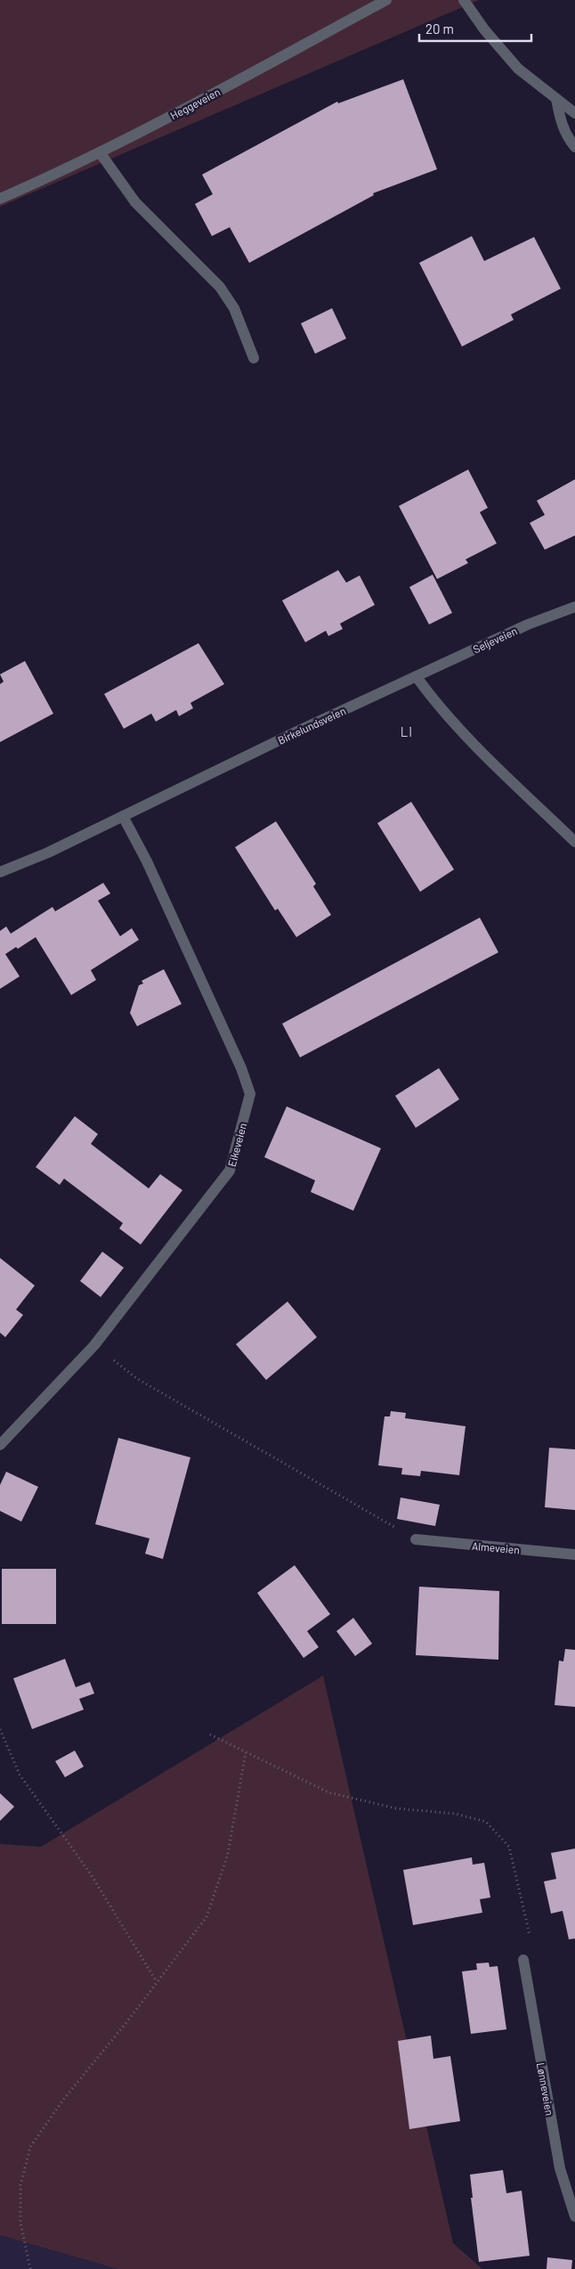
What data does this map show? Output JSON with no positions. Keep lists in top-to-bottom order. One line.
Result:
{"streets":{"street":["Heggeveien","Seljeveien","Birkelundsveien","Eikeveien","Almeveien","Lønneveien"]},"crossings":[["Seljeveien","Birkelundsveien"],["Birkelundsveien","Eikeveien"]],"districts":["LI"],"scale_bar":"20 m"}
